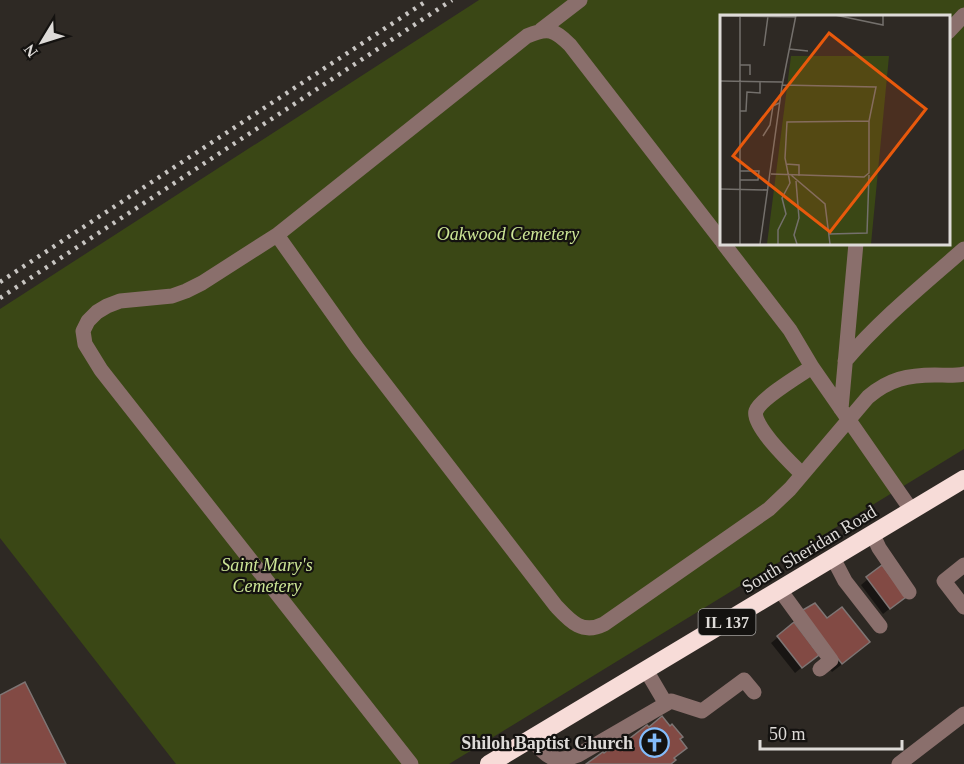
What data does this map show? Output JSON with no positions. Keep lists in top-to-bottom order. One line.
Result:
{"streets":{"highway":["South Sheridan Road","IL 137"]},"parks":["Oakwood Cemetery","Saint Mary's Cemetery"],"places":{"church":["Shiloh Baptist Church"]},"scale_bar":"50 m","north":"bottom left"}
